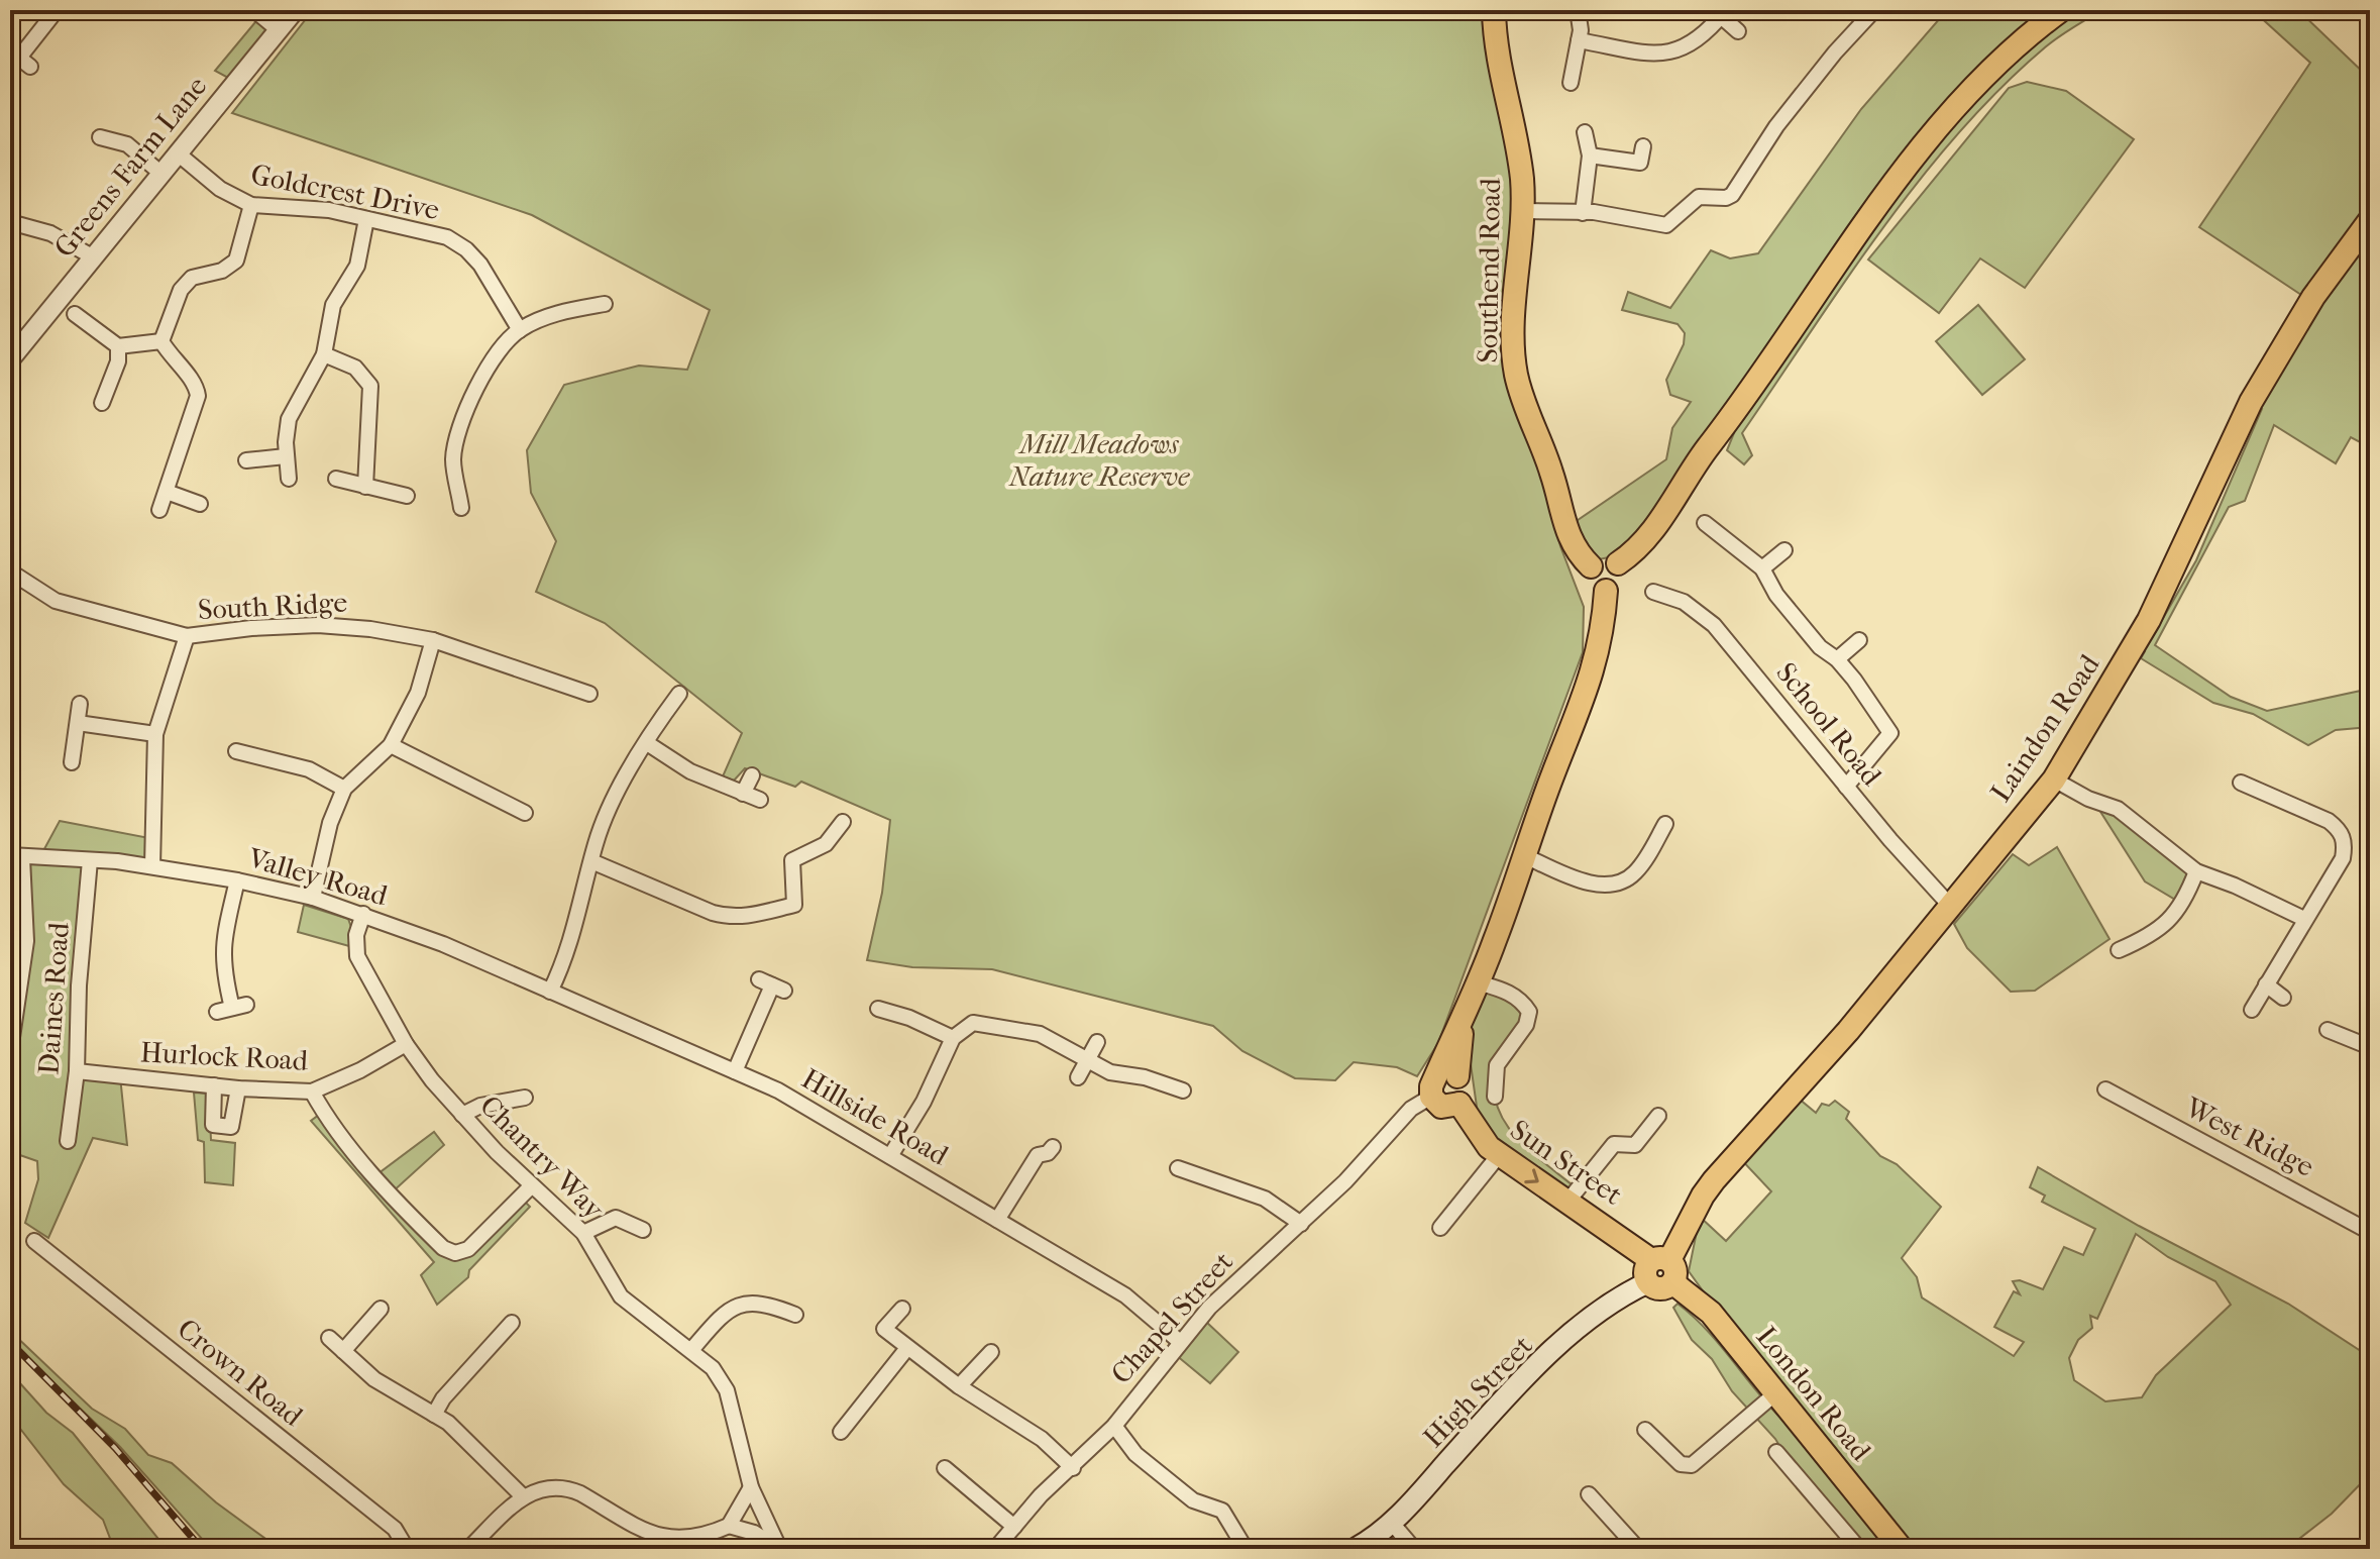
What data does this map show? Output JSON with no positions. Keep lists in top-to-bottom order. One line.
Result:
{"streets":{"main road":["Southend Road","Laindon Road","Sun Street","High Street","London Road"],"street":["Greens Farm Lane","Goldcrest Drive","South Ridge","School Road","Valley Road","Daines Road","Hurlock Road","Hillside Road","West Ridge","Chantry Way","Chapel Street","Crown Road"]},"crossings":[["Greens Farm Lane","Goldcrest Drive"],["School Road","Laindon Road"],["Laindon Road","Sun Street"],["Laindon Road","High Street"],["Laindon Road","London Road"],["Valley Road","Daines Road"],["Valley Road","Hillside Road"],["Valley Road","Chantry Way"],["Daines Road","Hurlock Road"],["Hurlock Road","Chantry Way"],["Hillside Road","Chapel Street"],["Sun Street","Chapel Street"],["Sun Street","High Street"],["Sun Street","London Road"],["High Street","London Road"]],"parks":["Mill Meadows Nature Reserve"]}
